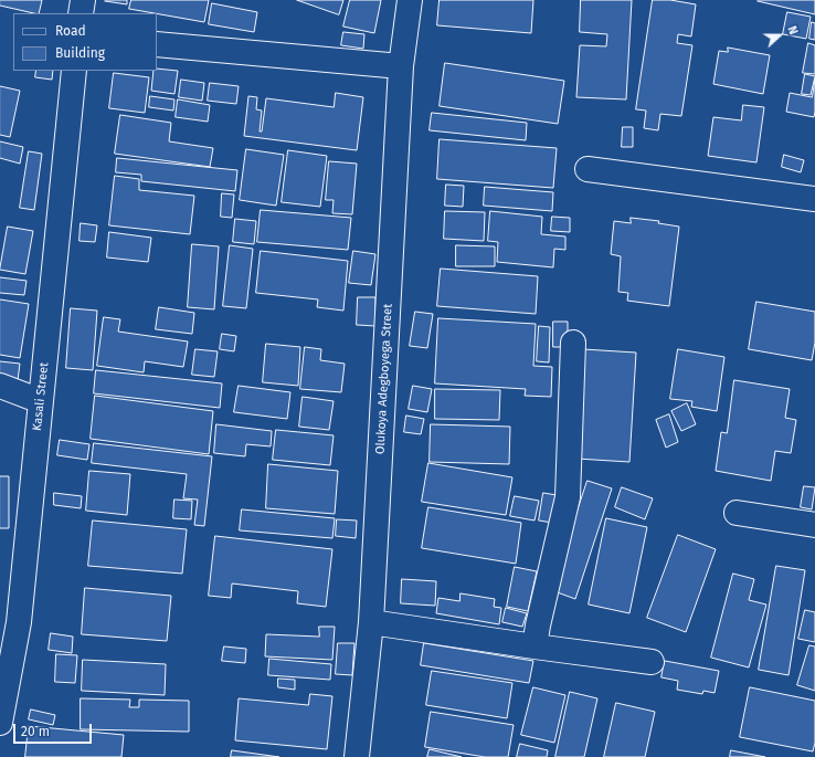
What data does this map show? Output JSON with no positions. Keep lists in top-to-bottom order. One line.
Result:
{"streets":{"street":["Olukoya Adegboyega Street","Kasali Street"]},"legend":["Road","Building"],"scale_bar":"20 m","north":"right"}
